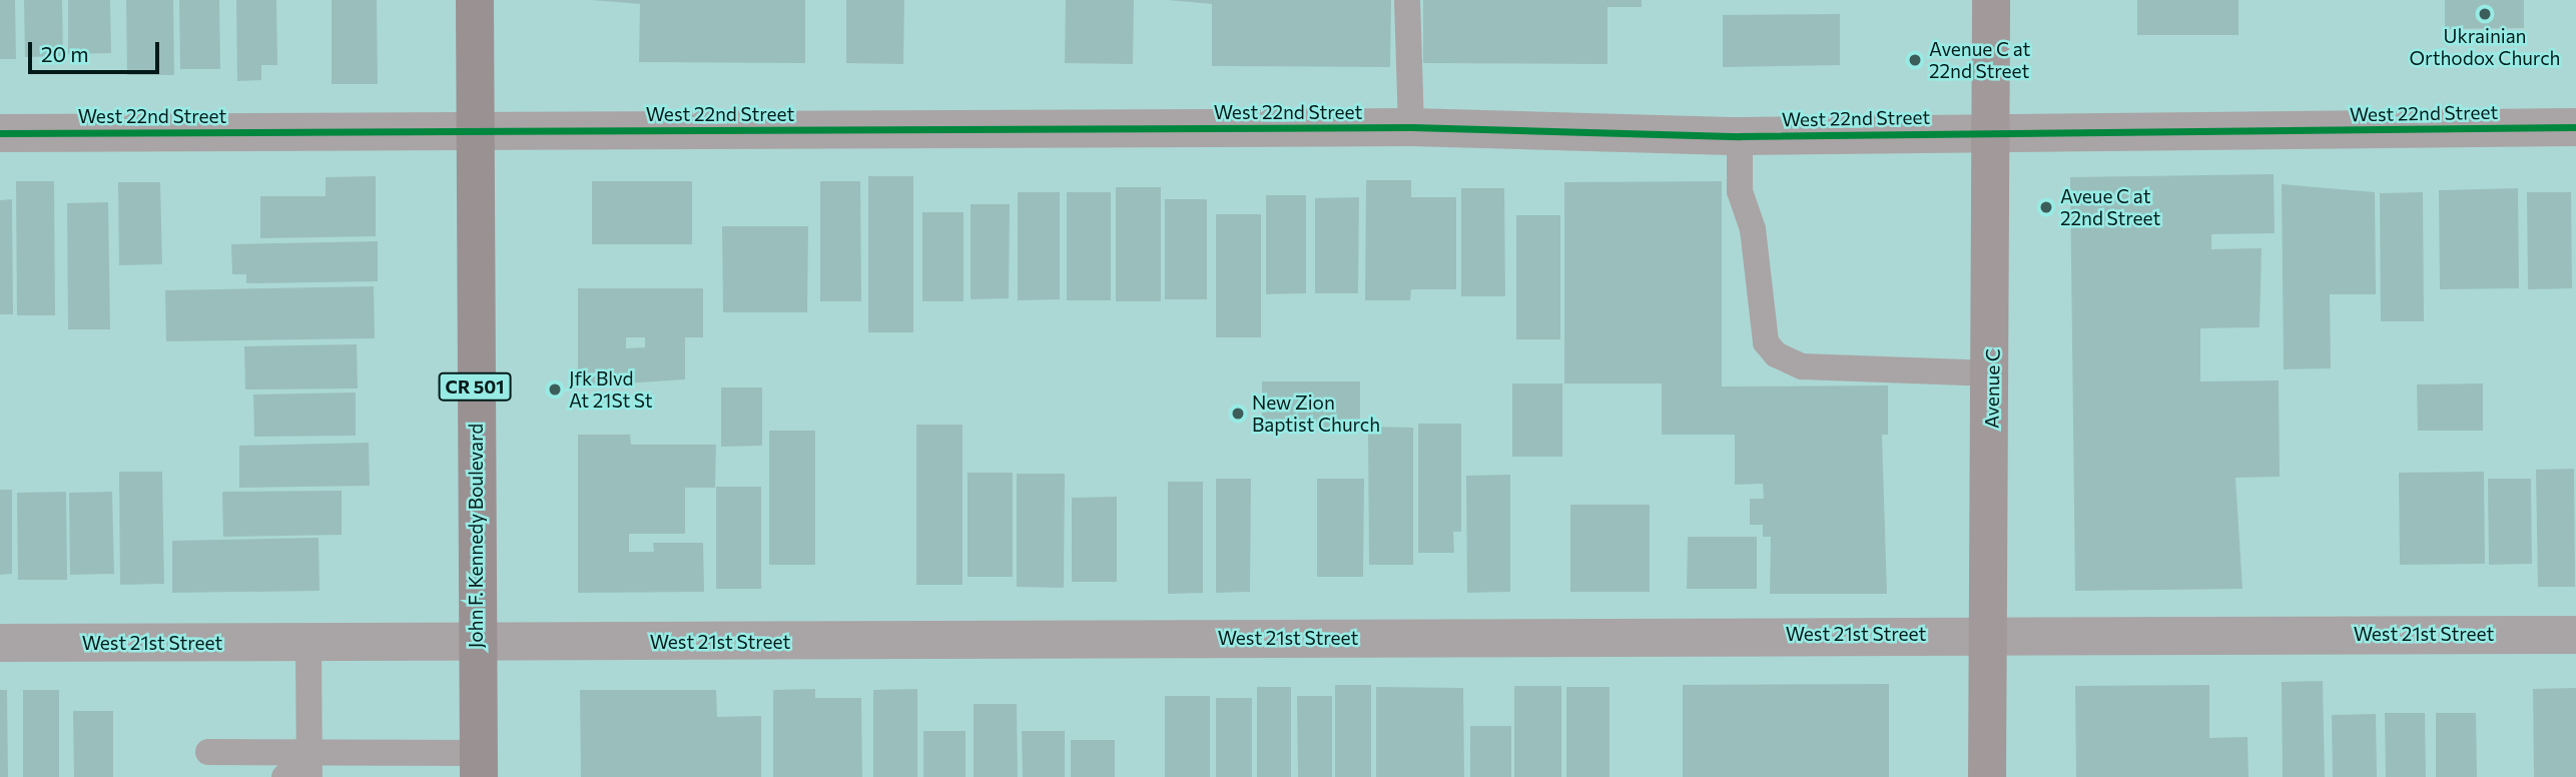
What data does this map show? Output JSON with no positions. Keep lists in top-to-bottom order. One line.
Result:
{"streets":{"main road":["CR 501","Avenue C","John F. Kennedy Boulevard"],"street":["West 22nd Street","West 21st Street"]},"crossings":[["West 22nd Street","Avenue C"],["West 22nd Street","John F. Kennedy Boulevard"],["Avenue C","West 21st Street"],["John F. Kennedy Boulevard","West 21st Street"]],"places":["Ukrainian Orthodox Church","Avenue C at 22nd Street","Aveue C at 22nd Street","Jfk Blvd At 21St St","New Zion Baptist Church"],"scale_bar":"20 m"}
